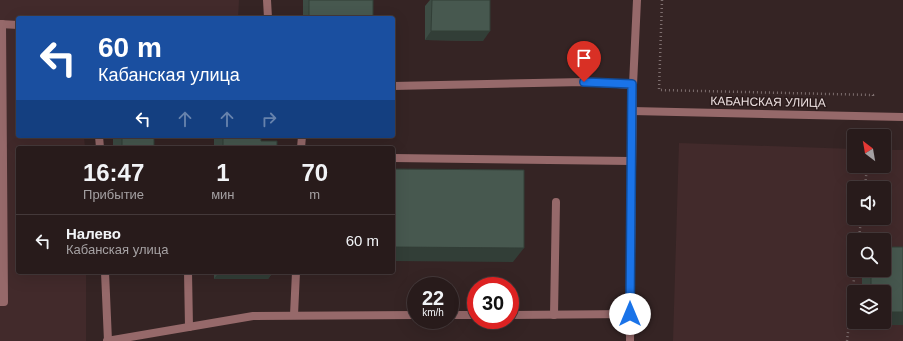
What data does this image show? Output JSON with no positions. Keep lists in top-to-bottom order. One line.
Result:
{"streets":{"street":["КАБАНСКАЯ УЛИЦА"]},"north":"top left","page":{"turn":["60 m","Кабанская улица"],"eta":["16:47","Прибытие","1","мин","70","m"],"list":[{"name":"Налево","note":"Кабанская улица","value":"60 m"}],"speed":"22 km/h","limit":"30"}}
